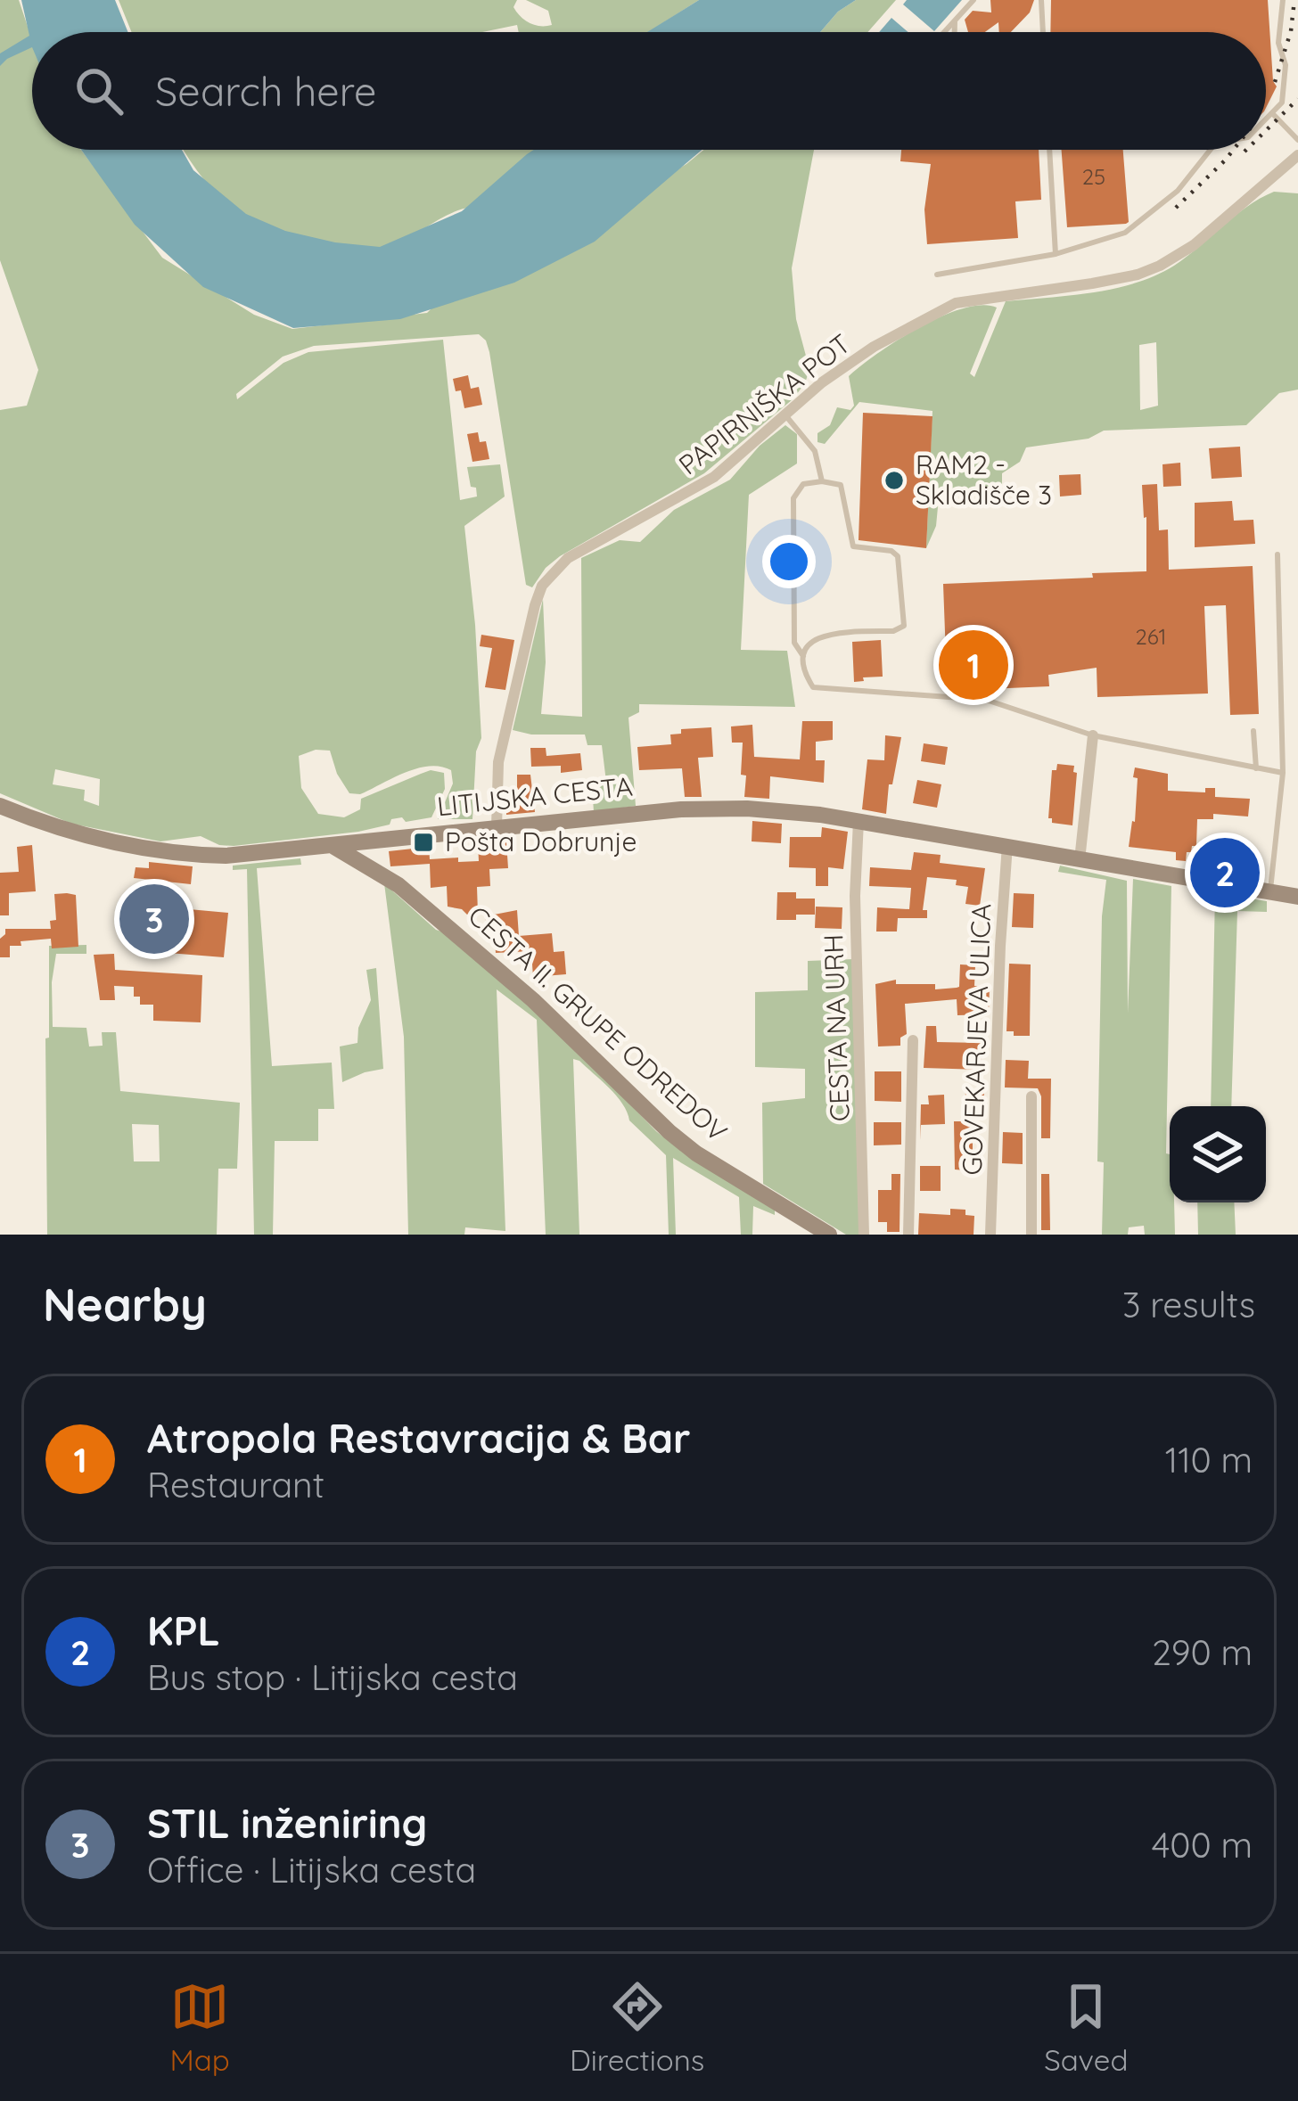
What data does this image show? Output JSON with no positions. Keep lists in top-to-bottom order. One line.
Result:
{"streets":{"main road":["LITIJSKA CESTA","CESTA II. GRUPE ODREDOV"],"street":["PAPIRNIŠKA POT","CESTA NA URH","GOVEKARJEVA ULICA"]},"crossings":[["PAPIRNIŠKA POT","LITIJSKA CESTA"],["LITIJSKA CESTA","CESTA II. GRUPE ODREDOV"],["LITIJSKA CESTA","CESTA NA URH"],["LITIJSKA CESTA","GOVEKARJEVA ULICA"]],"places":{"other":["RAM2 - Skladišče 3"],"transit":["Pošta Dobrunje"]},"house_numbers":["25","261"],"page":{"search":"Search here","pins":["1","2","3"],"heading":["Nearby","3 results"],"list":[{"mark":"1","name":"Atropola Restavracija & Bar","note":"Restaurant","value":"110 m"},{"mark":"2","name":"KPL","note":"Bus stop · Litijska cesta","value":"290 m"},{"mark":"3","name":"STIL inženiring","note":"Office · Litijska cesta","value":"400 m"}],"nav":["Map","Directions","Saved"]}}
